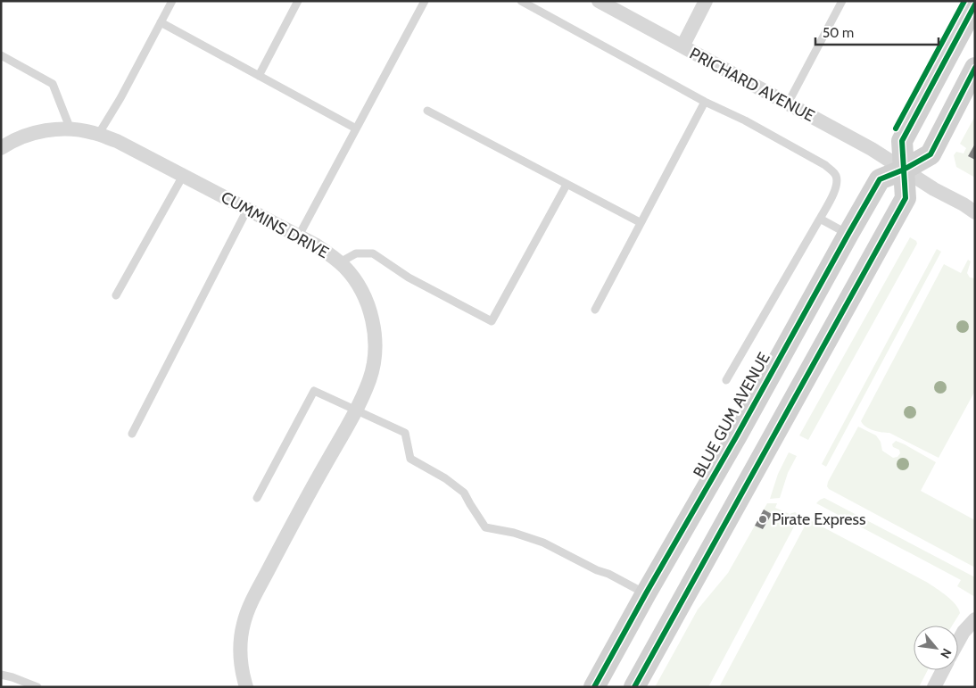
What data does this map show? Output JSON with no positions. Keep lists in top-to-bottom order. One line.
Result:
{"streets":{"main road":["BLUE GUM AVENUE"],"street":["PRICHARD AVENUE","CUMMINS DRIVE"]},"crossings":[["PRICHARD AVENUE","BLUE GUM AVENUE"]],"places":["Pirate Express"],"scale_bar":"50 m","north":"bottom right"}
